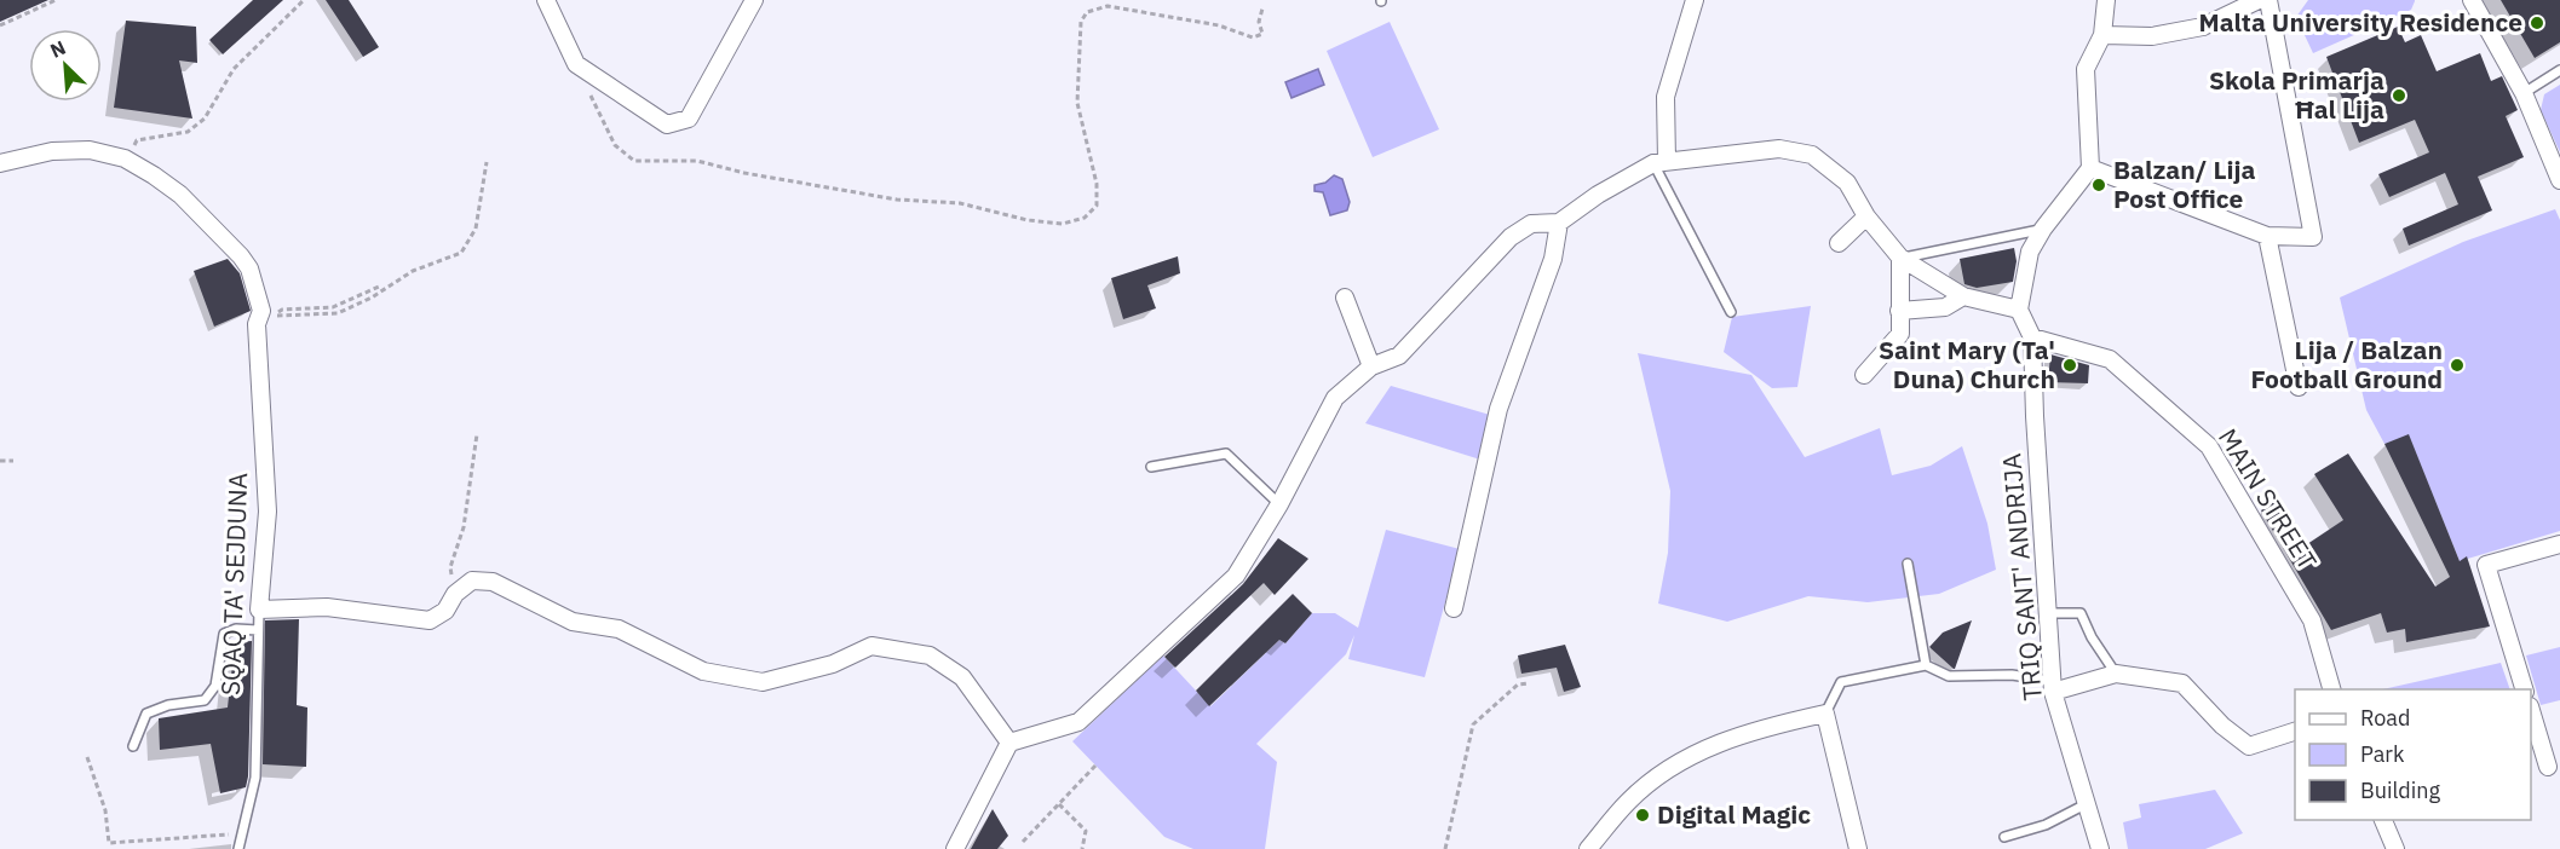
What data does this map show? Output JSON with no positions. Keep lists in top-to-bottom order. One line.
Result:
{"streets":{"street":["MAIN STREET","TRIQ SANT' ANDRIJA","SQAQ TA' SEJDUNA"]},"crossings":[["MAIN STREET","TRIQ SANT' ANDRIJA"]],"places":["Malta University Residence","Skola Primarja Ħal Lija","Balzan/ Lija Post Office","Saint Mary (Ta' Duna) Church","Lija / Balzan Football Ground","Digital Magic"],"legend":["Road","Park","Building"],"north":"top left"}
